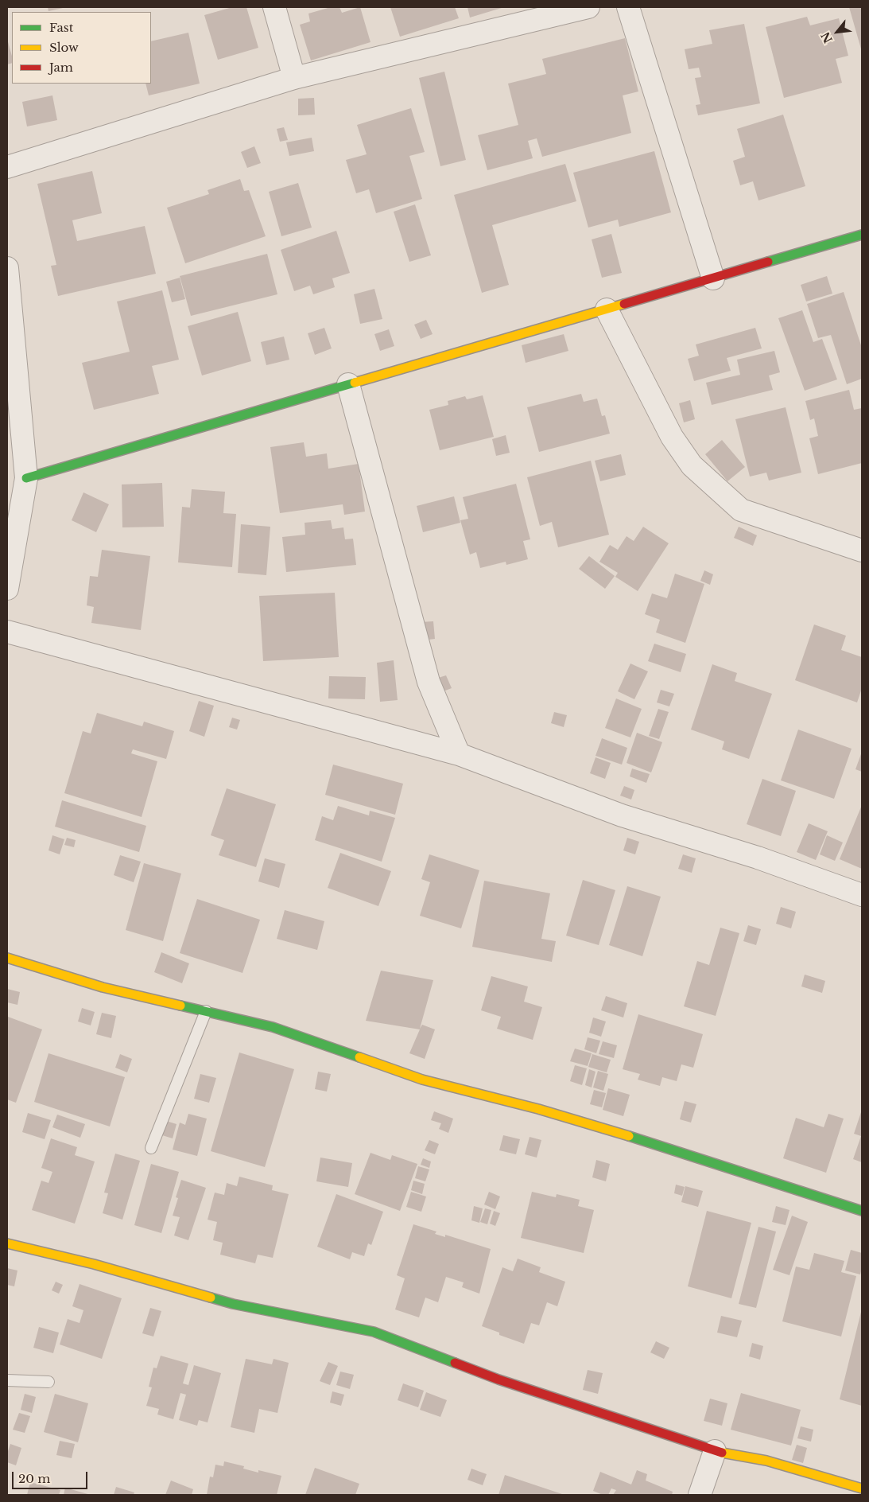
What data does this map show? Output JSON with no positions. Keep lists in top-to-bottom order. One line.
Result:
{"legend":["Fast","Slow","Jam"],"scale_bar":"20 m","north":"bottom left"}
